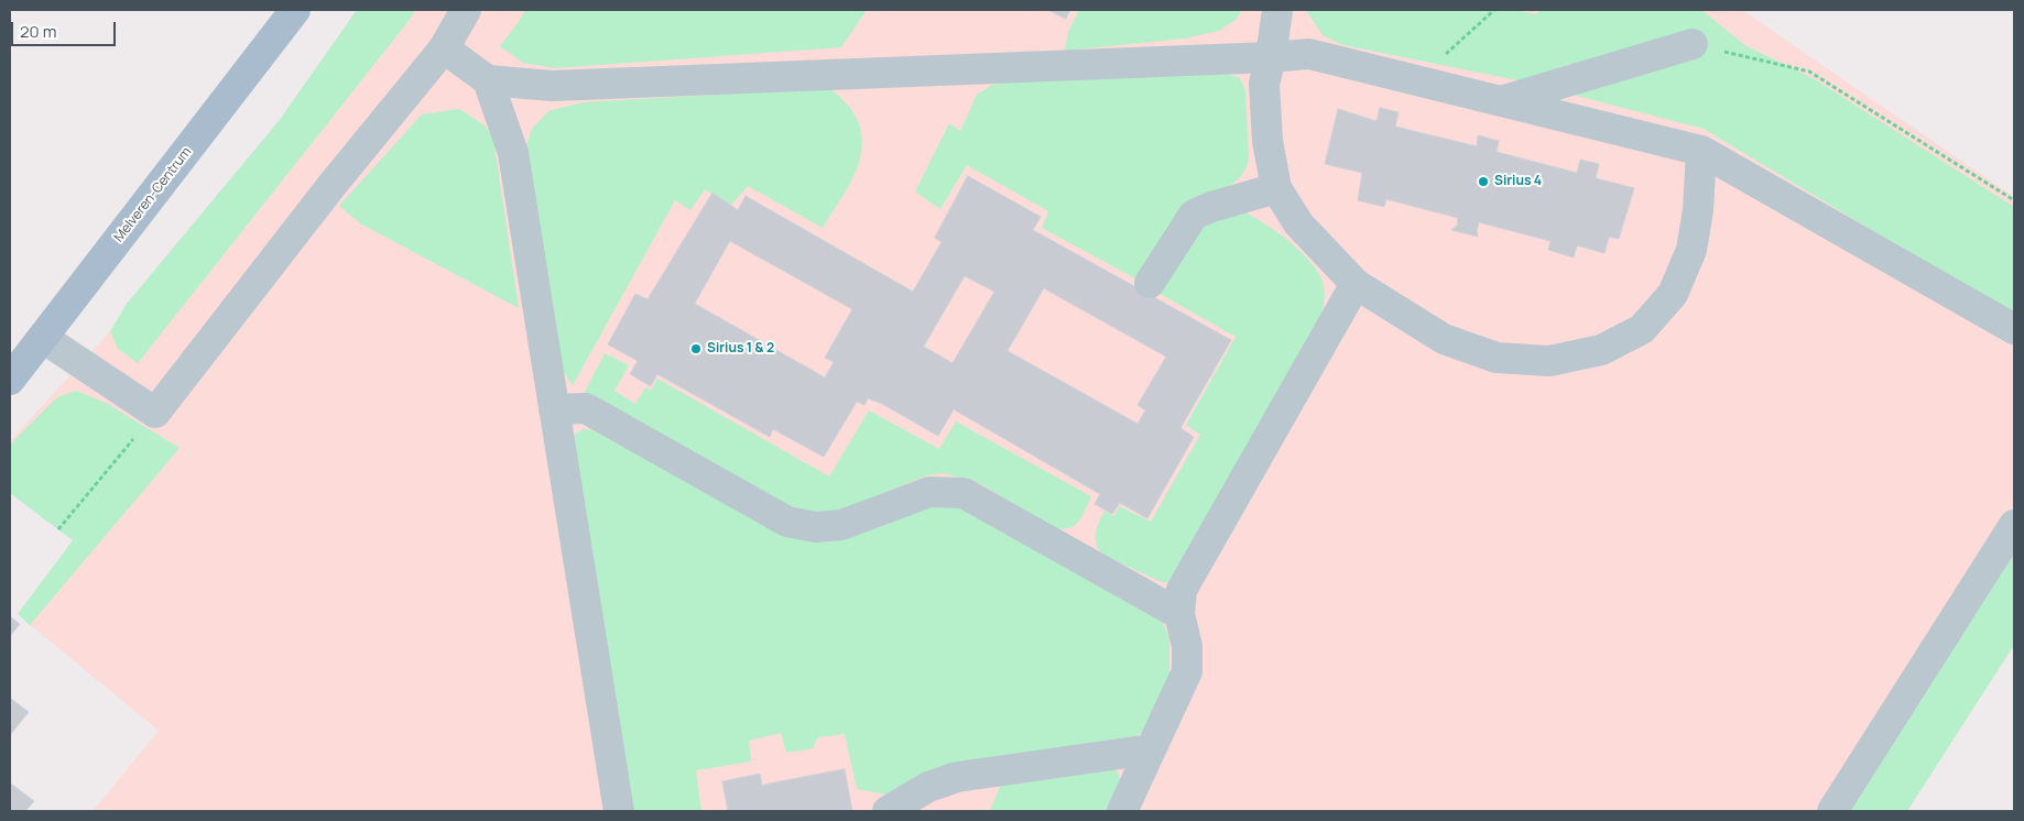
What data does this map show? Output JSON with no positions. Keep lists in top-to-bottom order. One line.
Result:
{"streets":{"main road":["Melveren-Centrum"]},"places":["Sirius 4","Sirius 1 & 2"],"scale_bar":"20 m"}
